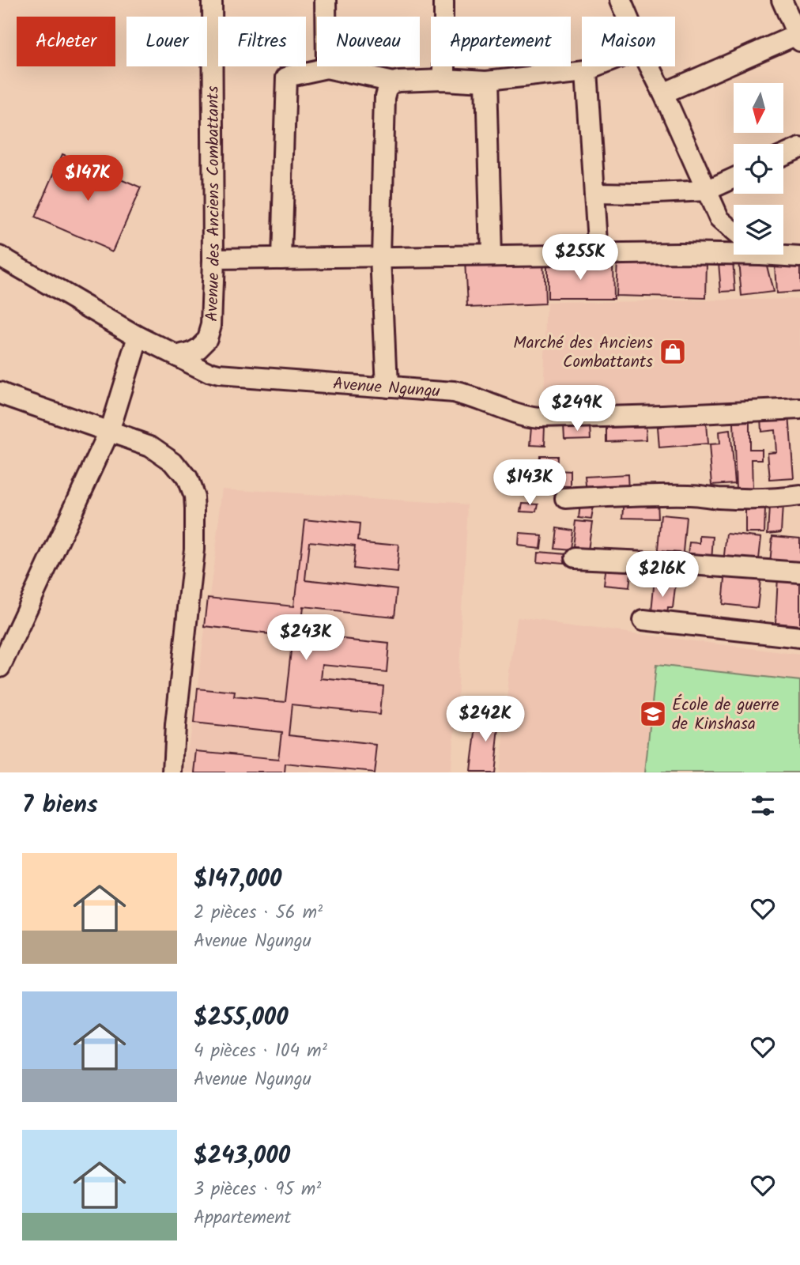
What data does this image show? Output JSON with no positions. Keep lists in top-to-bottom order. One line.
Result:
{"streets":{"street":["Avenue des Anciens Combattants","Avenue Ngungu"]},"crossings":[["Avenue des Anciens Combattants","Avenue Ngungu"]],"places":{"shop":["Marché des Anciens Combattants"],"school or university":["École de guerre de Kinshasa"]},"north":"bottom","page":{"chip":["Acheter","Louer","Filtres","Nouveau","Appartement","Maison"],"price":["$147K","$255K","$249K","$143K","$216K","$243K","$242K"],"heading":"7 biens","list":[{"name":"$147,000","note":"2 pièces · 56 m² · Avenue Ngungu"},{"name":"$255,000","note":"4 pièces · 104 m² · Avenue Ngungu"},{"name":"$243,000","note":"3 pièces · 95 m² · Appartement"}]}}
